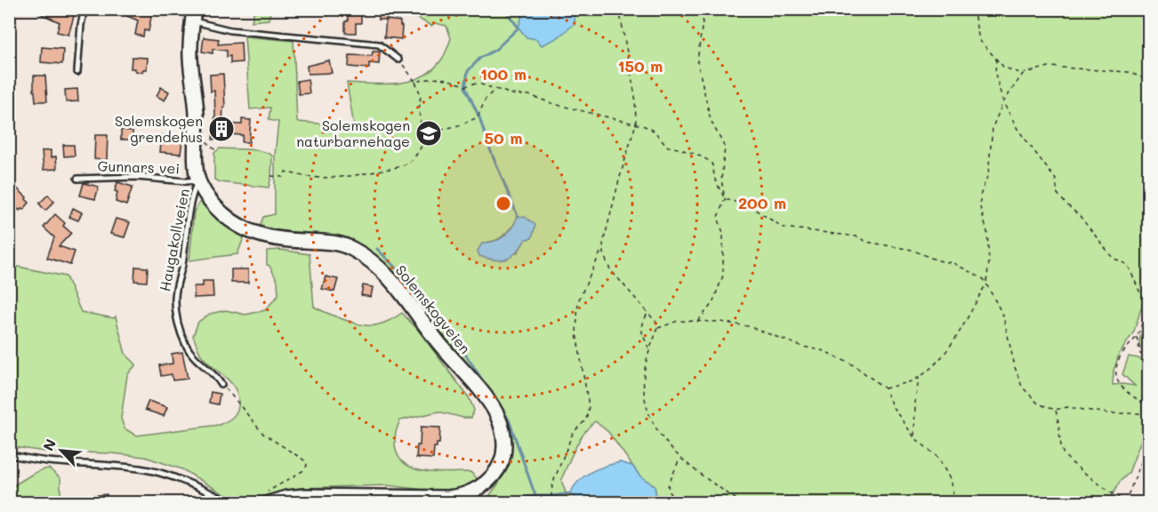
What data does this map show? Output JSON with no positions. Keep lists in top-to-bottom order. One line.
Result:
{"streets":{"street":["Solemskogveien"],"lane":["Gunnars vei","Haugakollveien"]},"crossings":[["Gunnars vei","Haugakollveien"],["Gunnars vei","Solemskogveien"],["Haugakollveien","Solemskogveien"]],"places":{"building":["Solemskogen grendehus"],"school or university":["Solemskogen naturbarnehage"]},"north":"top left","rings":["150 m","100 m","50 m","200 m"]}
